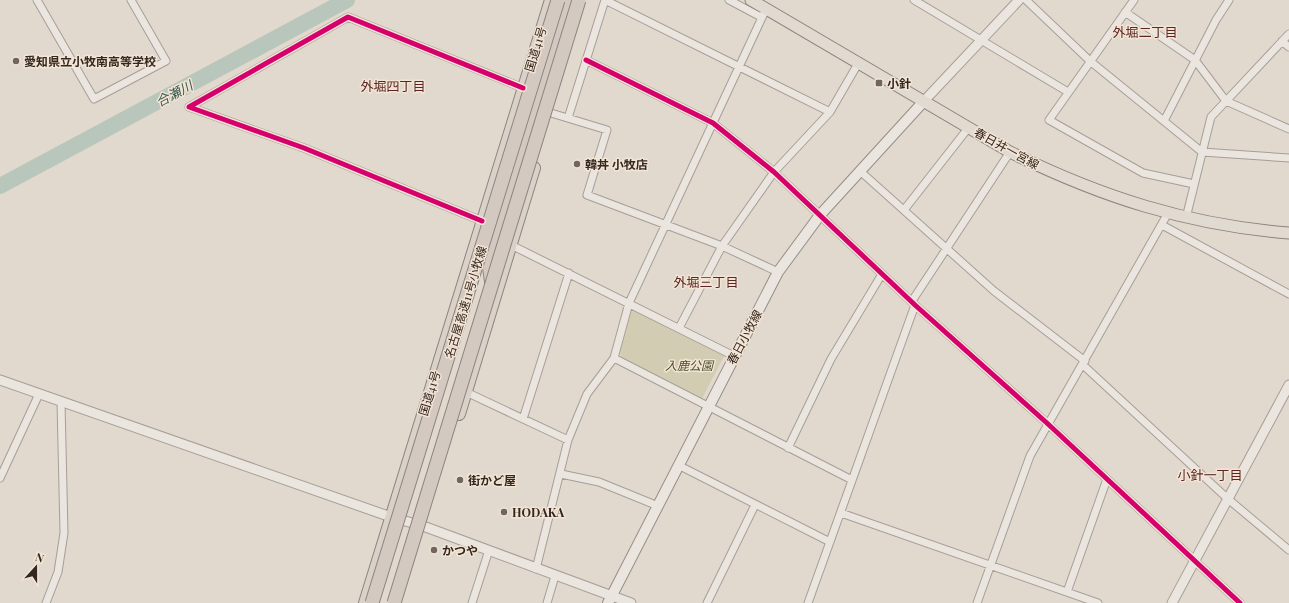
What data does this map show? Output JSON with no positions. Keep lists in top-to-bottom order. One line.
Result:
{"streets":{"highway":["国道41号","名古屋高速11号小牧線"],"main road":["春日井一宮線","春日小牧線"]},"crossings":[["春日井一宮線","春日小牧線"]],"districts":["外堀二丁目","外堀四丁目","外堀三丁目","小針一丁目"],"water":["合瀬川"],"parks":["入鹿公園"],"places":{"other":["愛知県立小牧南高等学校","韓丼 小牧店","街かど屋","HODAKA","かつや"],"transit":["小針"]},"north":"top"}
